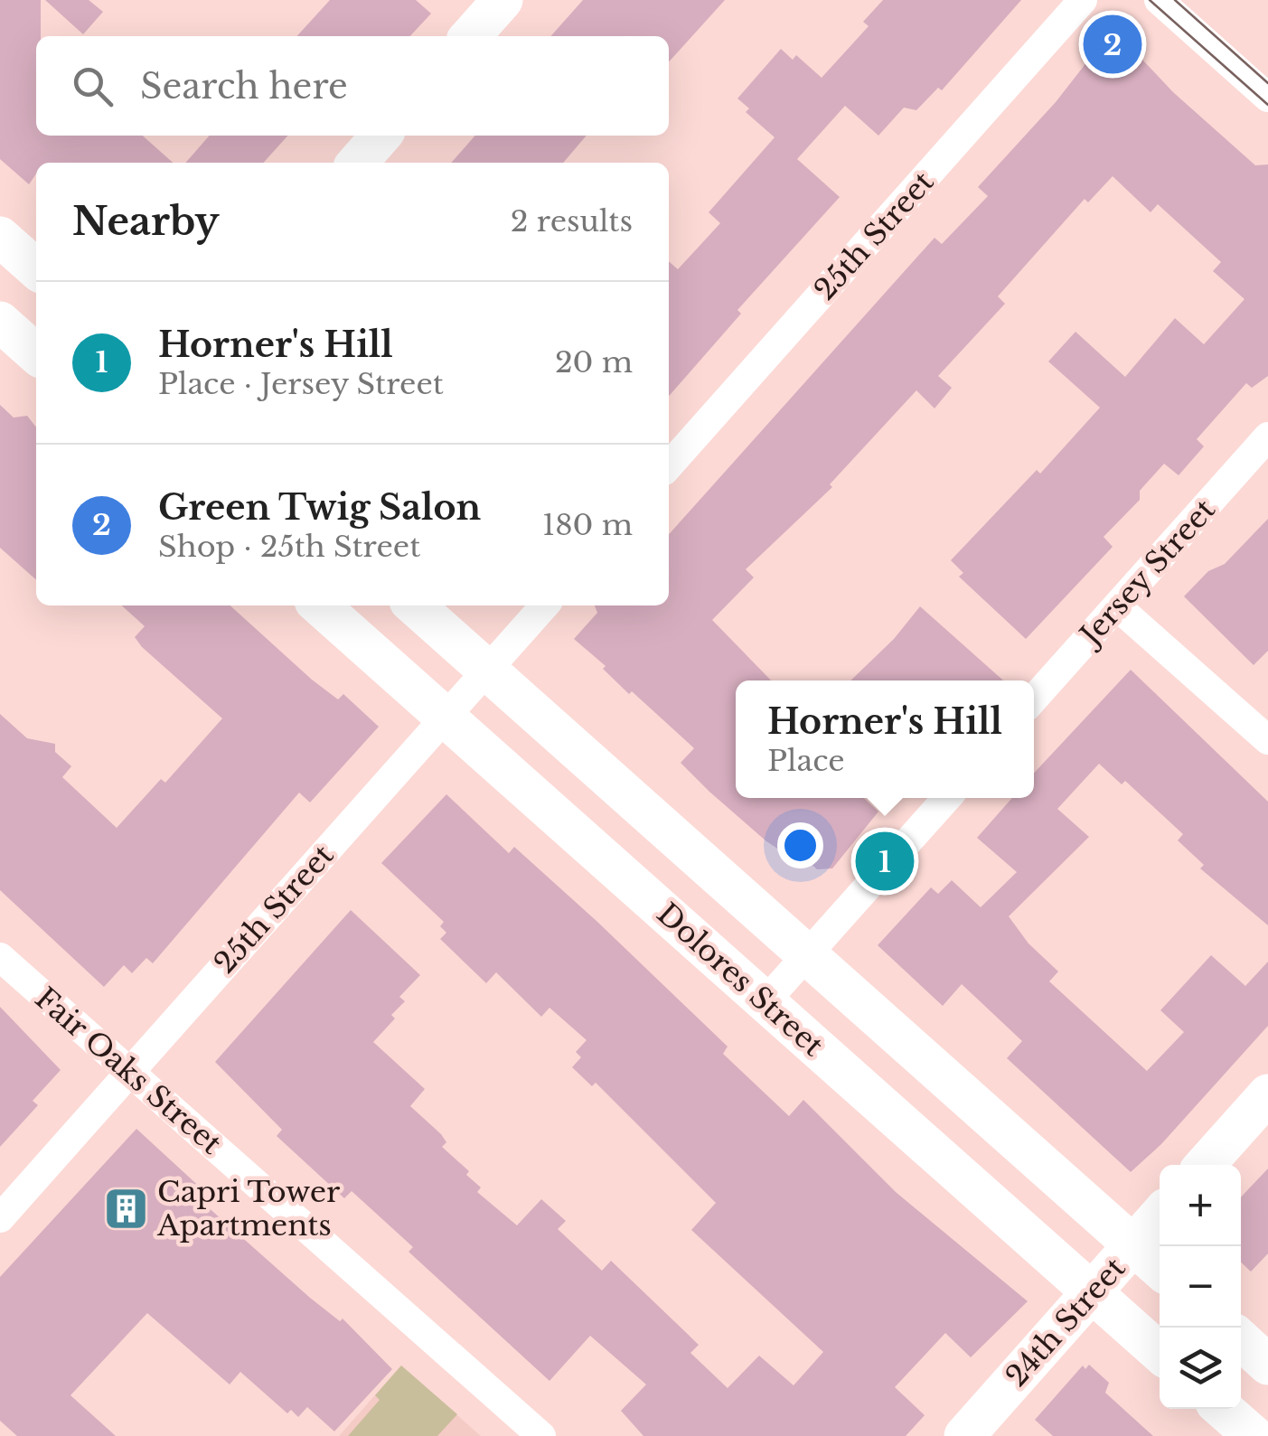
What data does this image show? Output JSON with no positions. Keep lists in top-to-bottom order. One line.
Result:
{"streets":{"main road":["Dolores Street","24th Street"],"street":["25th Street","Jersey Street","Fair Oaks Street"]},"crossings":[["25th Street","Dolores Street"],["25th Street","Fair Oaks Street"],["Dolores Street","24th Street"]],"places":{"building":["Capri Tower Apartments"]},"page":{"pins":["2","1"],"search":"Search here","heading":["Nearby","2 results"],"list":[{"mark":"1","name":"Horner's Hill","note":"Place · Jersey Street","value":"20 m"},{"mark":"2","name":"Green Twig Salon","note":"Shop · 25th Street","value":"180 m"}],"popup":["Horner's Hill","Place"],"map_buttons":["+","−"]}}
